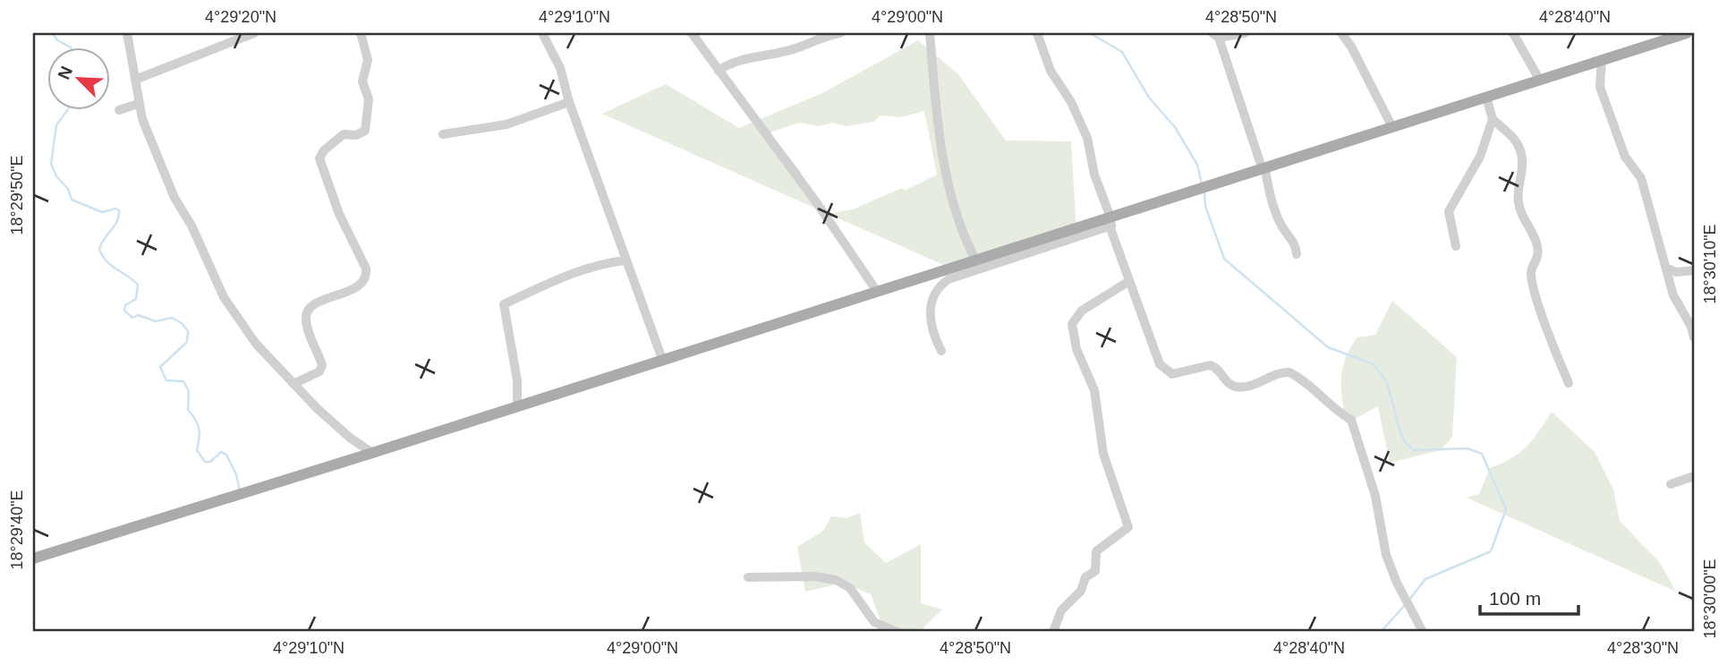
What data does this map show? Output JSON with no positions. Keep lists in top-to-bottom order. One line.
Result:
{"scale_bar":"100 m","north":"top left","coordinates":["4°29'20\"N","4°29'10\"N","4°29'00\"N","4°28'50\"N","4°28'40\"N","18°29'50\"E","18°30'10\"E","18°29'40\"E","18°30'00\"E","4°28'30\"N"]}
